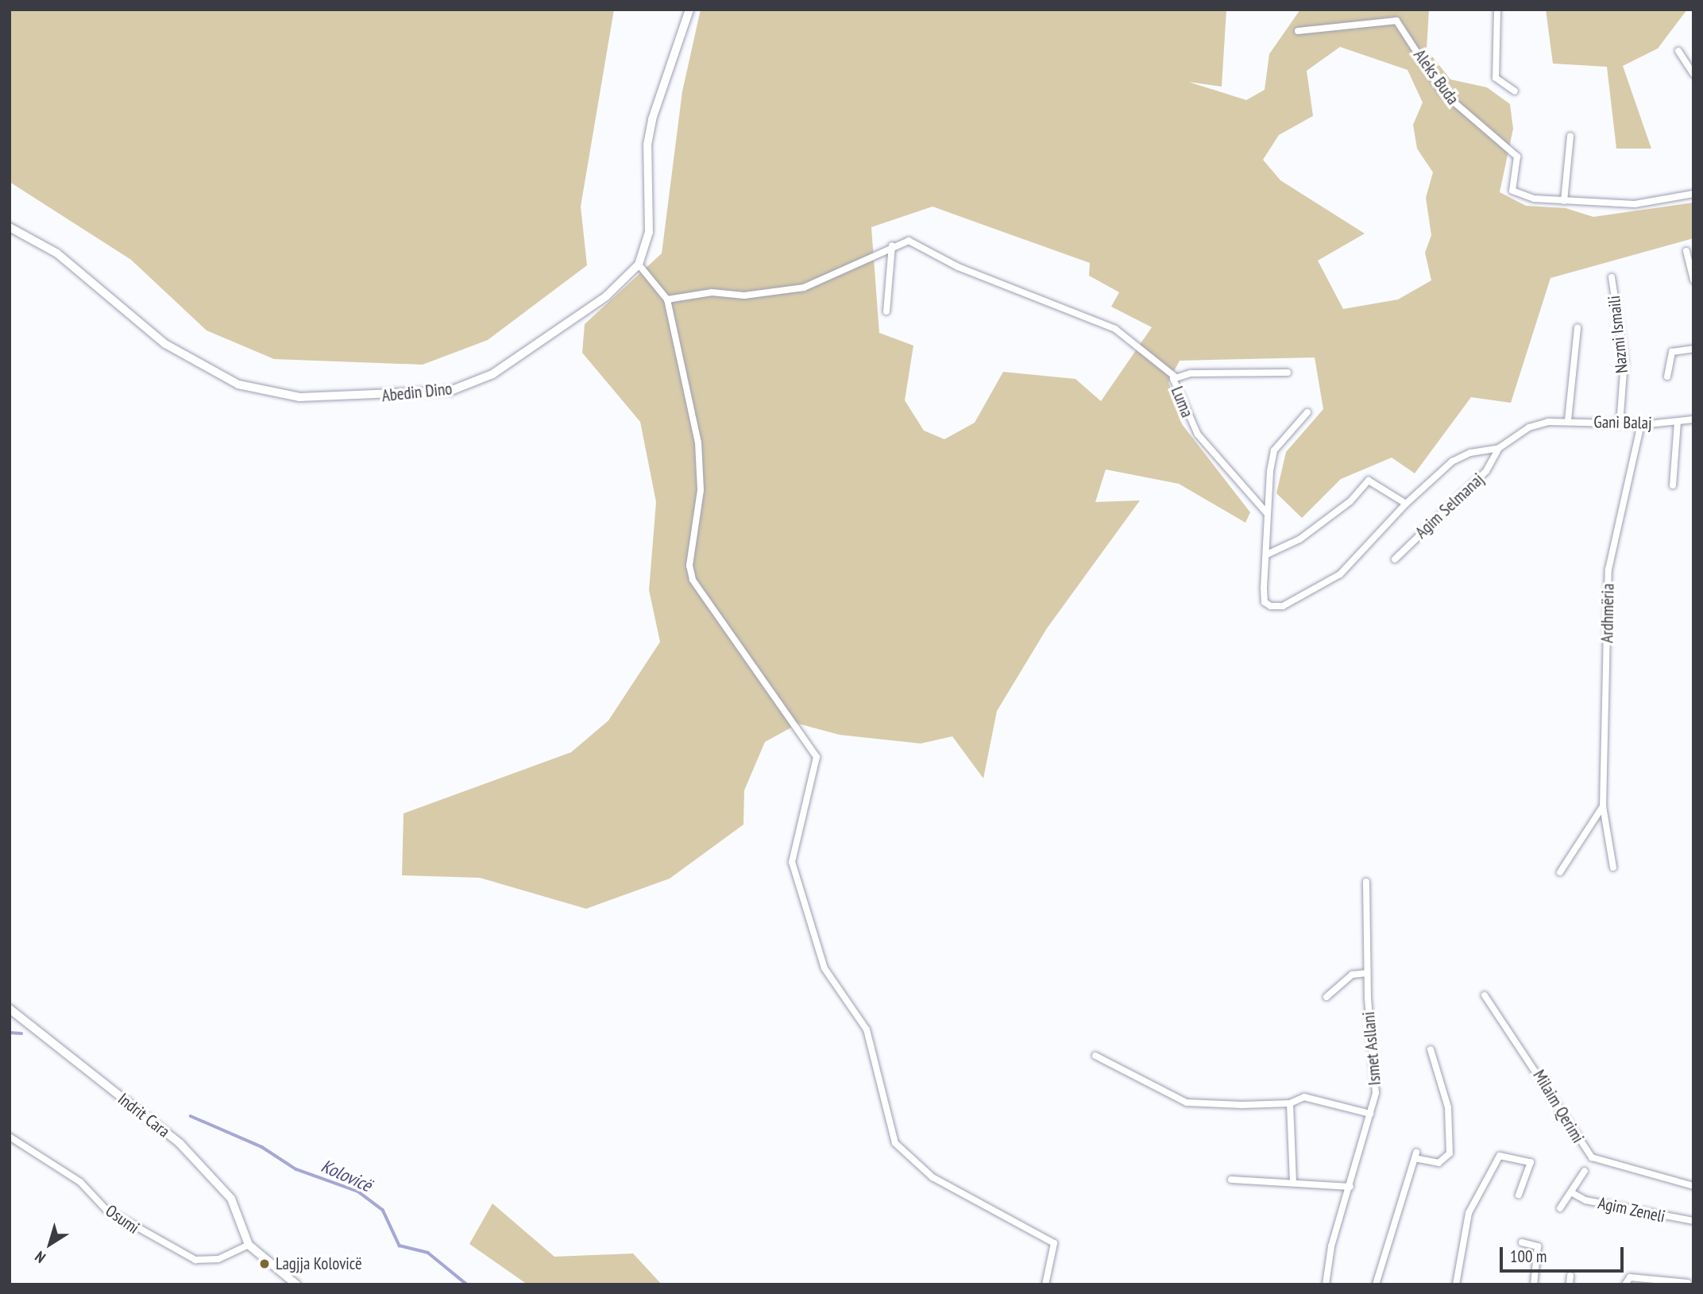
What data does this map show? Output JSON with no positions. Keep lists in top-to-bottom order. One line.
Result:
{"streets":{"street":["Aleks Buda","Nazmi Ismaili","Abedin Dino","Luma","Gani Balaj","Agim Selmanaj","Ardhmëria","Ismet Asllani","Milaim Qerimi","Indrit Cara","Agim Zeneli","Osumi"]},"crossings":[["Nazmi Ismaili","Gani Balaj"],["Gani Balaj","Agim Selmanaj"],["Gani Balaj","Ardhmëria"],["Indrit Cara","Osumi"]],"water":["Kolovicë"],"places":["Lagjja Kolovicë"],"scale_bar":"100 m","north":"bottom left"}
